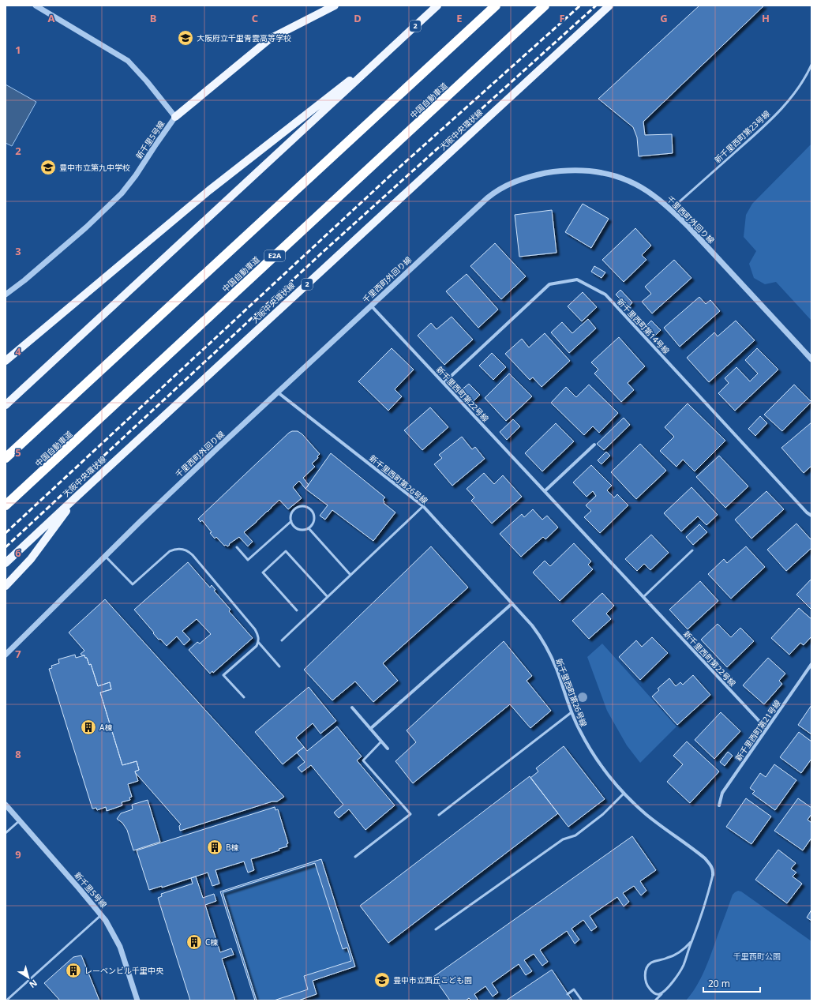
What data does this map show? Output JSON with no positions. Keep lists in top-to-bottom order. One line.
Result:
{"streets":{"highway":["中国自動車道","E2A"],"main road":["2","大阪中央環状線"],"street":["新千里5号線","千里西町外回り線","新千里西町第14号線","新千里西町第22号線","新千里西町第26号線","新千里西町第21号線"],"lane":["新千里西町第23号線"]},"crossings":[["新千里西町第23号線","千里西町外回り線"],["千里西町外回り線","新千里西町第22号線"],["千里西町外回り線","新千里西町第26号線"],["新千里西町第14号線","新千里西町第22号線"],["新千里西町第22号線","新千里西町第21号線"]],"parks":["千里西町公園"],"places":{"school or university":["大阪府立千里青雲高等学校","豊中市立第九中学校","豊中市立西丘こども園"],"building":["A棟","B棟","C棟","レーベンビル千里中央"]},"scale_bar":"20 m","north":"bottom right","grid":{"columns":["A","B","C","D","E","F","G","H"],"rows":["1","2","3","4","5","6","7","8","9"]}}
